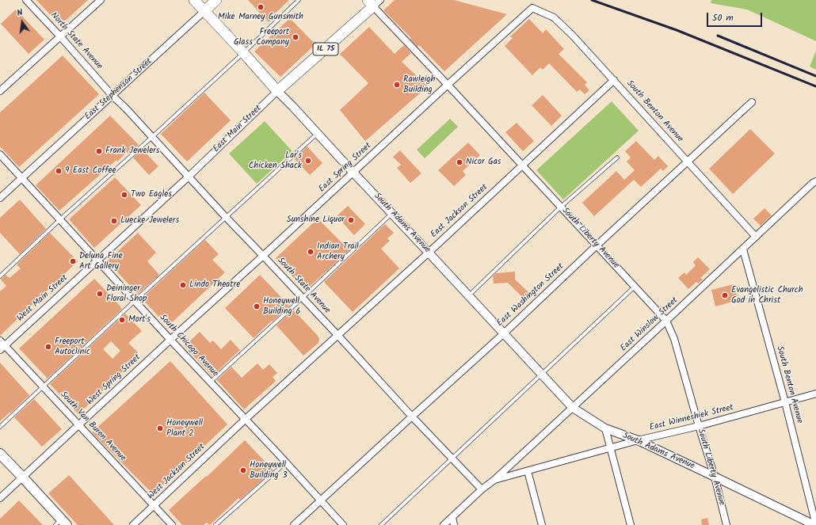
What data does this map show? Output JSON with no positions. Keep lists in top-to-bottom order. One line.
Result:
{"streets":{"main road":["IL 75","East Stephenson Street","East Main Street","South Adams Avenue"],"street":["North State Avenue","South Benton Avenue","East Spring Street","East Jackson Street","South Liberty Avenue","South State Avenue","East Washington Street","West Main Street","East Winslow Street","South Chicago Avenue","West Spring Street","East Winneshiek Street","South Van Buren Avenue","West Jackson Street"]},"crossings":[["North State Avenue","East Stephenson Street"],["North State Avenue","South State Avenue"],["East Stephenson Street","South Adams Avenue"],["East Stephenson Street","South State Avenue"],["East Stephenson Street","South Chicago Avenue"],["South Benton Avenue","East Spring Street"],["South Benton Avenue","East Jackson Street"],["South Benton Avenue","South Adams Avenue"],["South Benton Avenue","East Washington Street"],["South Benton Avenue","East Winslow Street"],["South Benton Avenue","East Winneshiek Street"],["East Main Street","South Adams Avenue"],["East Main Street","South Liberty Avenue"],["East Main Street","South State Avenue"],["East Main Street","West Main Street"],["East Main Street","South Chicago Avenue"],["East Spring Street","South Adams Avenue"],["East Spring Street","South Liberty Avenue"],["East Spring Street","South State Avenue"],["East Spring Street","South Chicago Avenue"],["East Spring Street","West Spring Street"],["East Jackson Street","South Adams Avenue"],["East Jackson Street","South Liberty Avenue"],["East Jackson Street","South State Avenue"],["East Jackson Street","South Chicago Avenue"],["East Jackson Street","West Jackson Street"],["South Adams Avenue","South Liberty Avenue"],["South Adams Avenue","East Washington Street"],["South Adams Avenue","East Winslow Street"],["South Adams Avenue","East Winneshiek Street"],["South Liberty Avenue","East Washington Street"],["South Liberty Avenue","East Winslow Street"],["South Liberty Avenue","East Winneshiek Street"],["South State Avenue","East Washington Street"],["South State Avenue","East Winneshiek Street"],["East Washington Street","South Chicago Avenue"],["West Main Street","South Chicago Avenue"],["West Main Street","South Van Buren Avenue"],["East Winslow Street","East Winneshiek Street"],["South Chicago Avenue","West Spring Street"],["South Chicago Avenue","West Jackson Street"],["West Spring Street","South Van Buren Avenue"],["South Van Buren Avenue","West Jackson Street"]],"places":["Mike Marney Gunsmith","Freeport Glass Company","Rawleigh Building","Frank Jewelers","Lar's Chicken Shack","Nicor Gas","9 East Coffee","Two Eagles","Sunshine Liquor","Luecke Jewelers","Indian Trail Archery","Deluna Fine Art Gallery","Lindo Theatre","Deininger Floral Shop","Evangelistic Church God in Christ","Honeywell Building 6","Mort's","Freeport Autoclinic","Honeywell Plant 2","Honeywell Building 3"],"scale_bar":"50 m","north":"top"}
